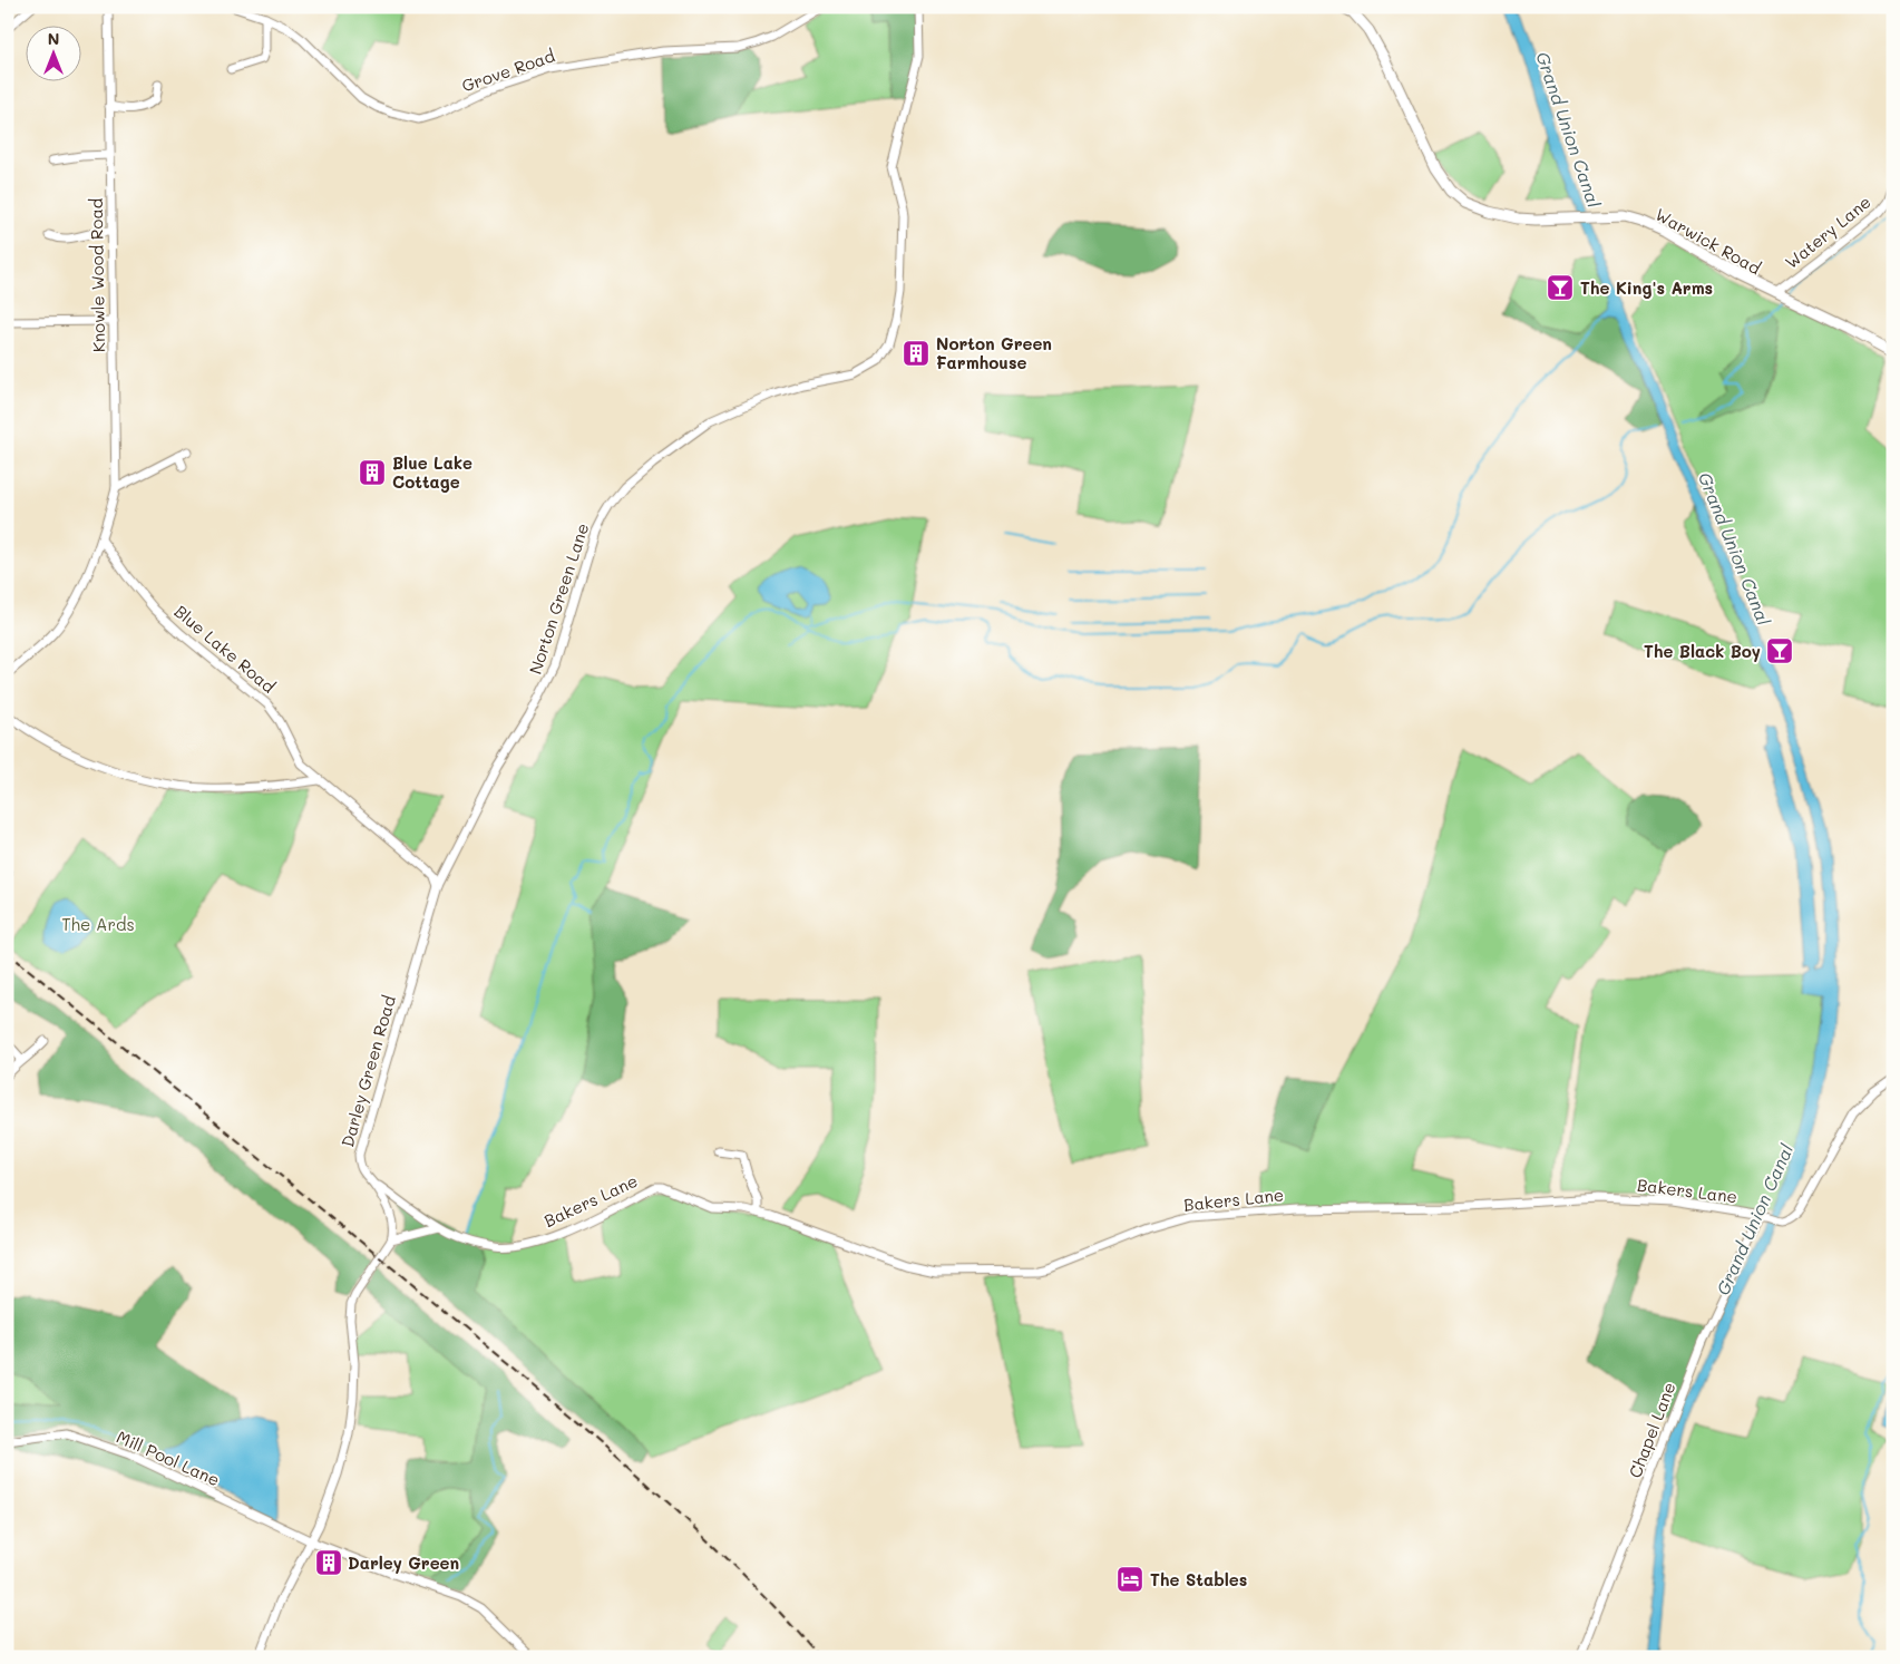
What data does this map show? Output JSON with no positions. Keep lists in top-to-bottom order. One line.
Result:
{"streets":{"main road":["Warwick Road"],"street":["Grove Road","Watery Lane","Knowle Wood Road","Norton Green Lane","Blue Lake Road","Darley Green Road","Bakers Lane","Chapel Lane","Mill Pool Lane"]},"crossings":[["Watery Lane","Warwick Road"],["Knowle Wood Road","Blue Lake Road"],["Norton Green Lane","Blue Lake Road"],["Norton Green Lane","Darley Green Road"],["Blue Lake Road","Darley Green Road"],["Darley Green Road","Bakers Lane"],["Bakers Lane","Chapel Lane"]],"water":["Grand Union Canal"],"parks":["The Ards"],"places":{"bar":["The King's Arms","The Black Boy"],"building":["Norton Green Farmhouse","Blue Lake Cottage","Darley Green"],"hotel":["The Stables"]},"north":"top"}
